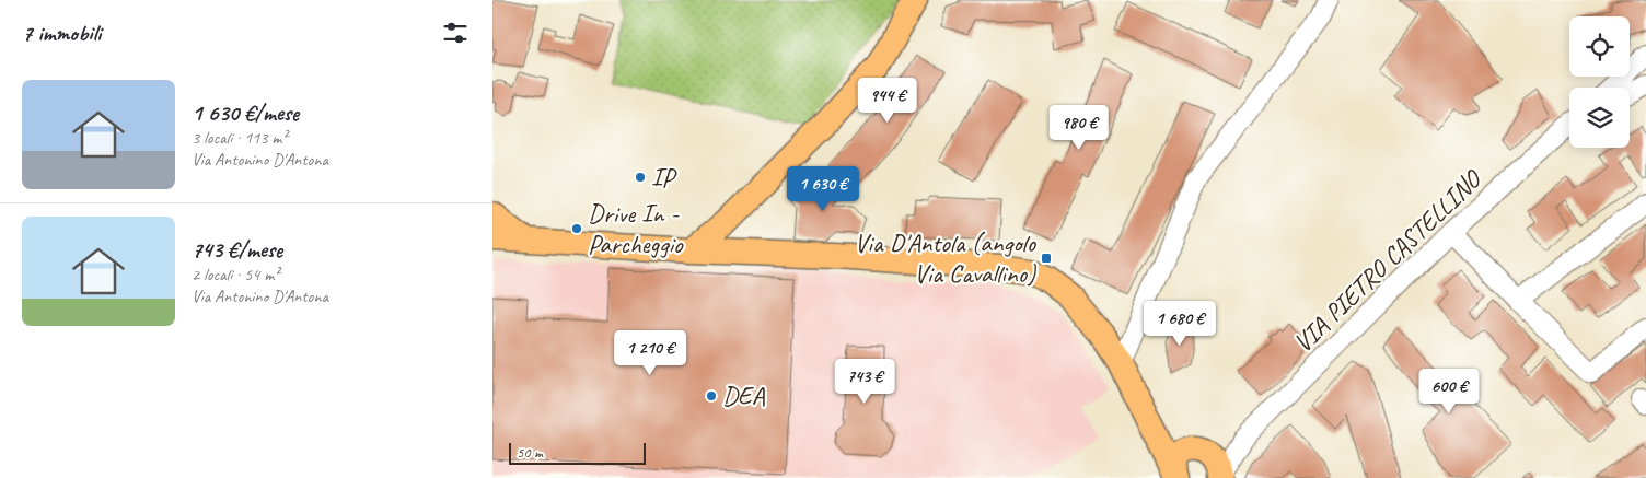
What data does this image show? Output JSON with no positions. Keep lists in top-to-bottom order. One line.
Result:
{"streets":{"street":["VIA PIETRO CASTELLINO"]},"places":{"other":["IP","Drive In - Parcheggio","DEA"],"transit":["Via D'Antola (angolo Via Cavallino)"]},"scale_bar":"50 m","page":{"heading":"7 immobili","list":[{"name":"1 630 €/mese","note":"3 locali · 113 m² · Via Antonino D'Antona"},{"name":"743 €/mese","note":"2 locali · 54 m² · Via Antonino D'Antona"}],"price":["944 €","980 €","1 630 €","1 680 €","1 210 €","743 €","600 €"],"scale":"50 m"}}
